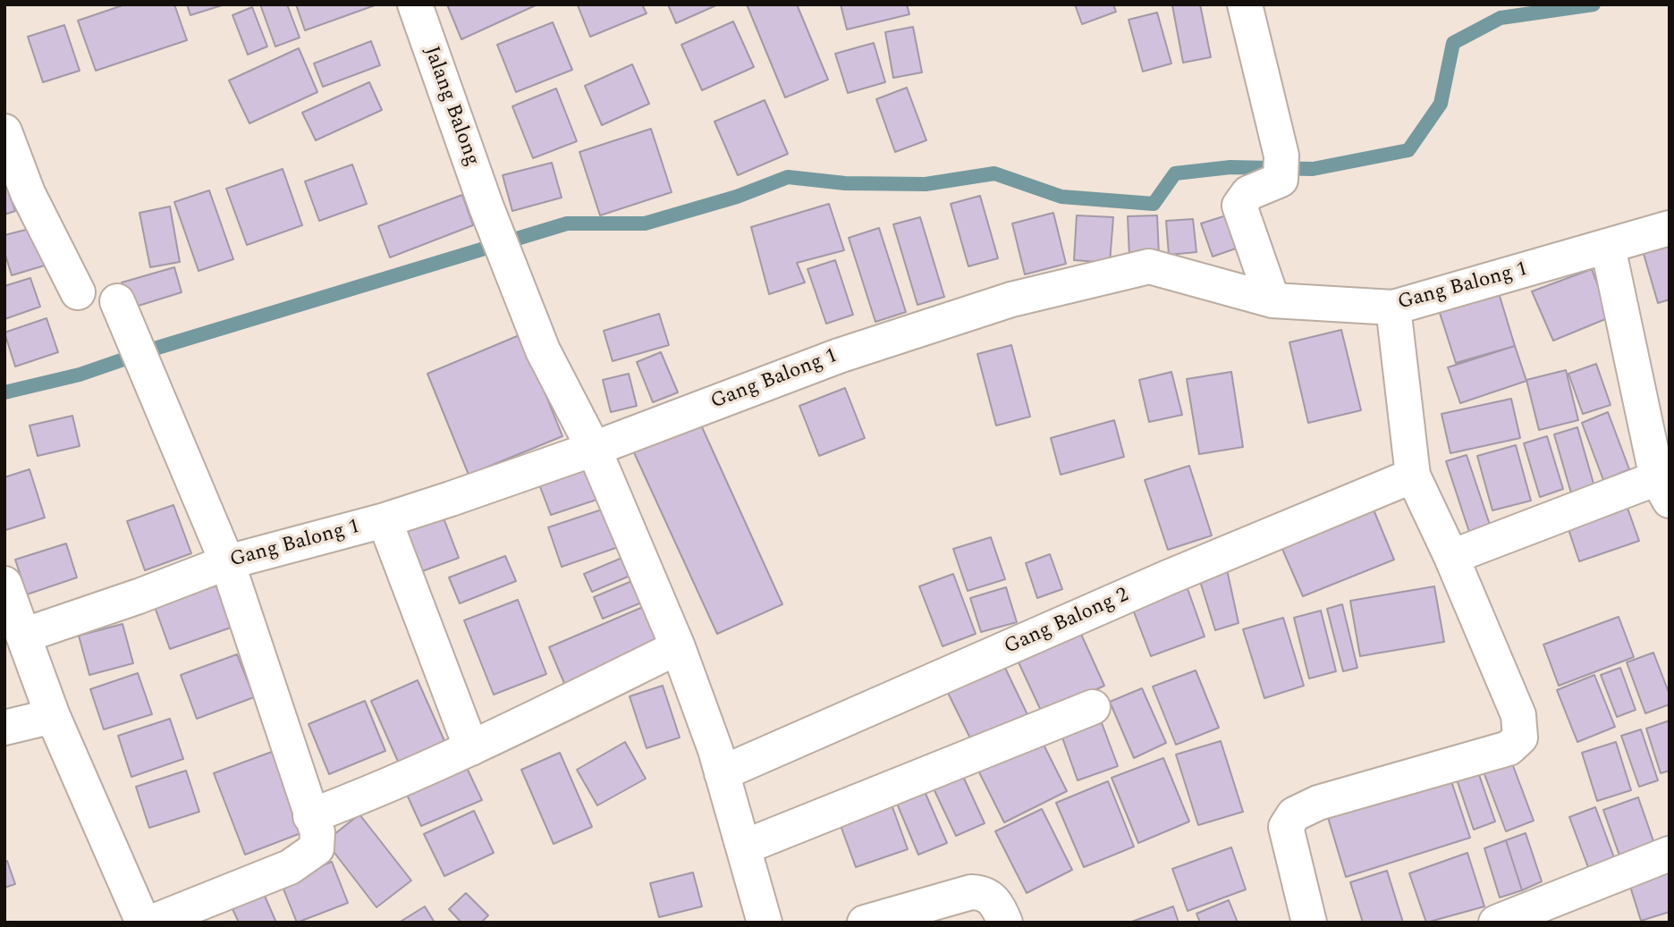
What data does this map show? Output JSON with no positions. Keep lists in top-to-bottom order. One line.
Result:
{"streets":{"street":["Jalang Balong","Gang Balong 1","Gang Balong 2"]},"crossings":[["Jalang Balong","Gang Balong 1"],["Jalang Balong","Gang Balong 2"]]}
